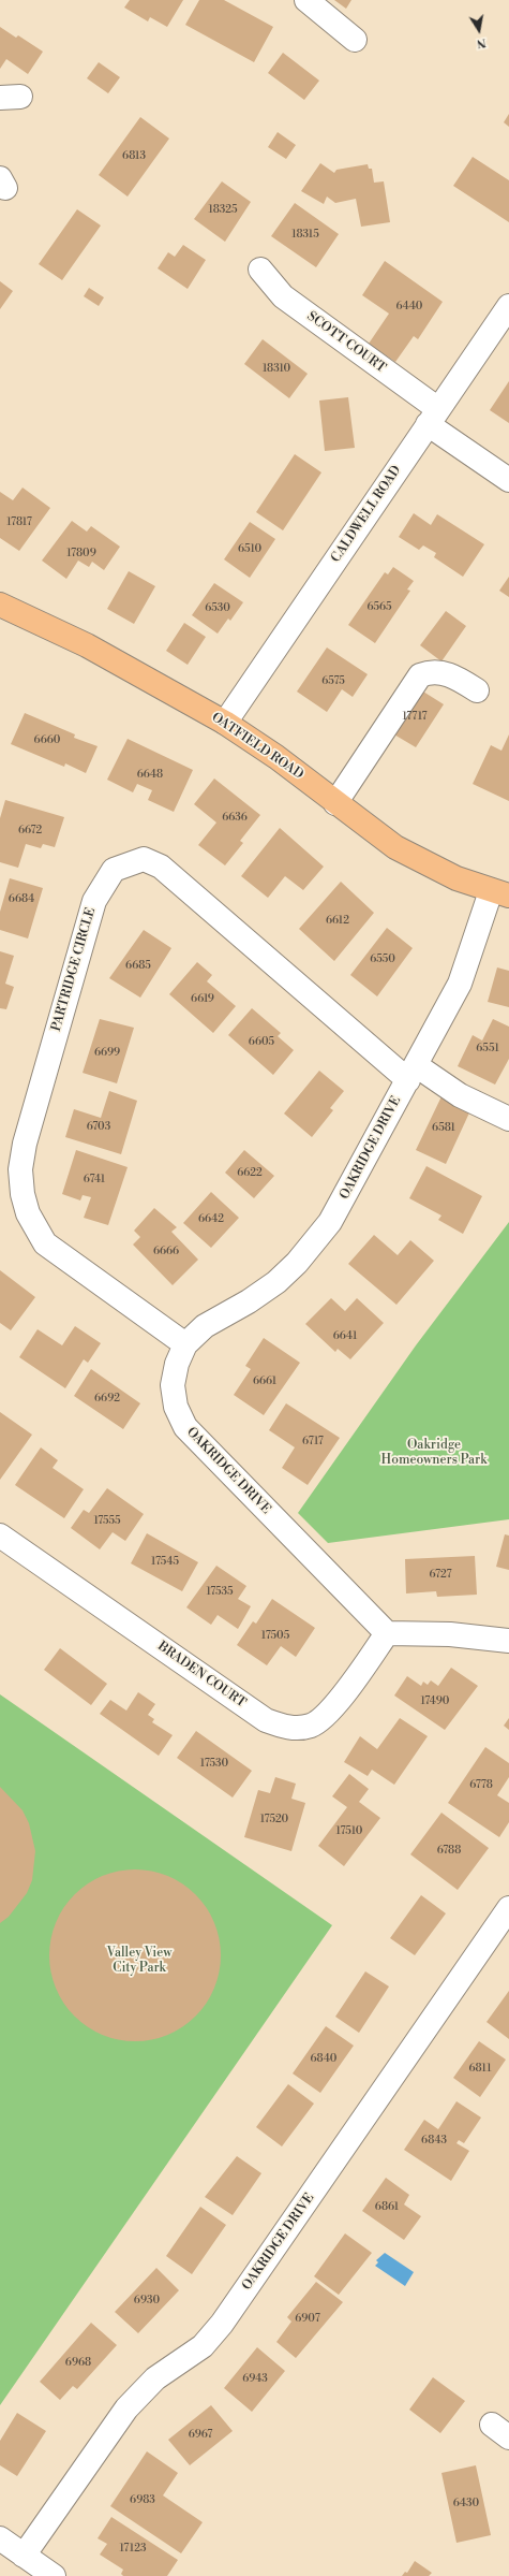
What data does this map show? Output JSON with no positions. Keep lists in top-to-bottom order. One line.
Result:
{"streets":{"main road":["OATFIELD ROAD"],"street":["SCOTT COURT","CALDWELL ROAD","PARTRIDGE CIRCLE","OAKRIDGE DRIVE","BRADEN COURT"]},"crossings":[["SCOTT COURT","CALDWELL ROAD"],["CALDWELL ROAD","OATFIELD ROAD"],["OATFIELD ROAD","OAKRIDGE DRIVE"],["PARTRIDGE CIRCLE","OAKRIDGE DRIVE"],["OAKRIDGE DRIVE","BRADEN COURT"]],"parks":["Oakridge Homeowners Park","Valley View City Park"],"house_numbers":["6813","18325","18315","6440","18310","17817","6510","17809","6565","6530","6575","17717","6660","6648","6636","6672","6684","6612","6550","6685","6619","6605","6551","6699","6703","6581","6622","6741","6642","6666","6641","6661","6692","6717","17555","17545","6727","17535","17505","17490","17530","6778","17520","17510","6788","6840","6811","6843","6861","6930","6907","6968","6943","6967","6983","6430","17123"],"north":"bottom"}
